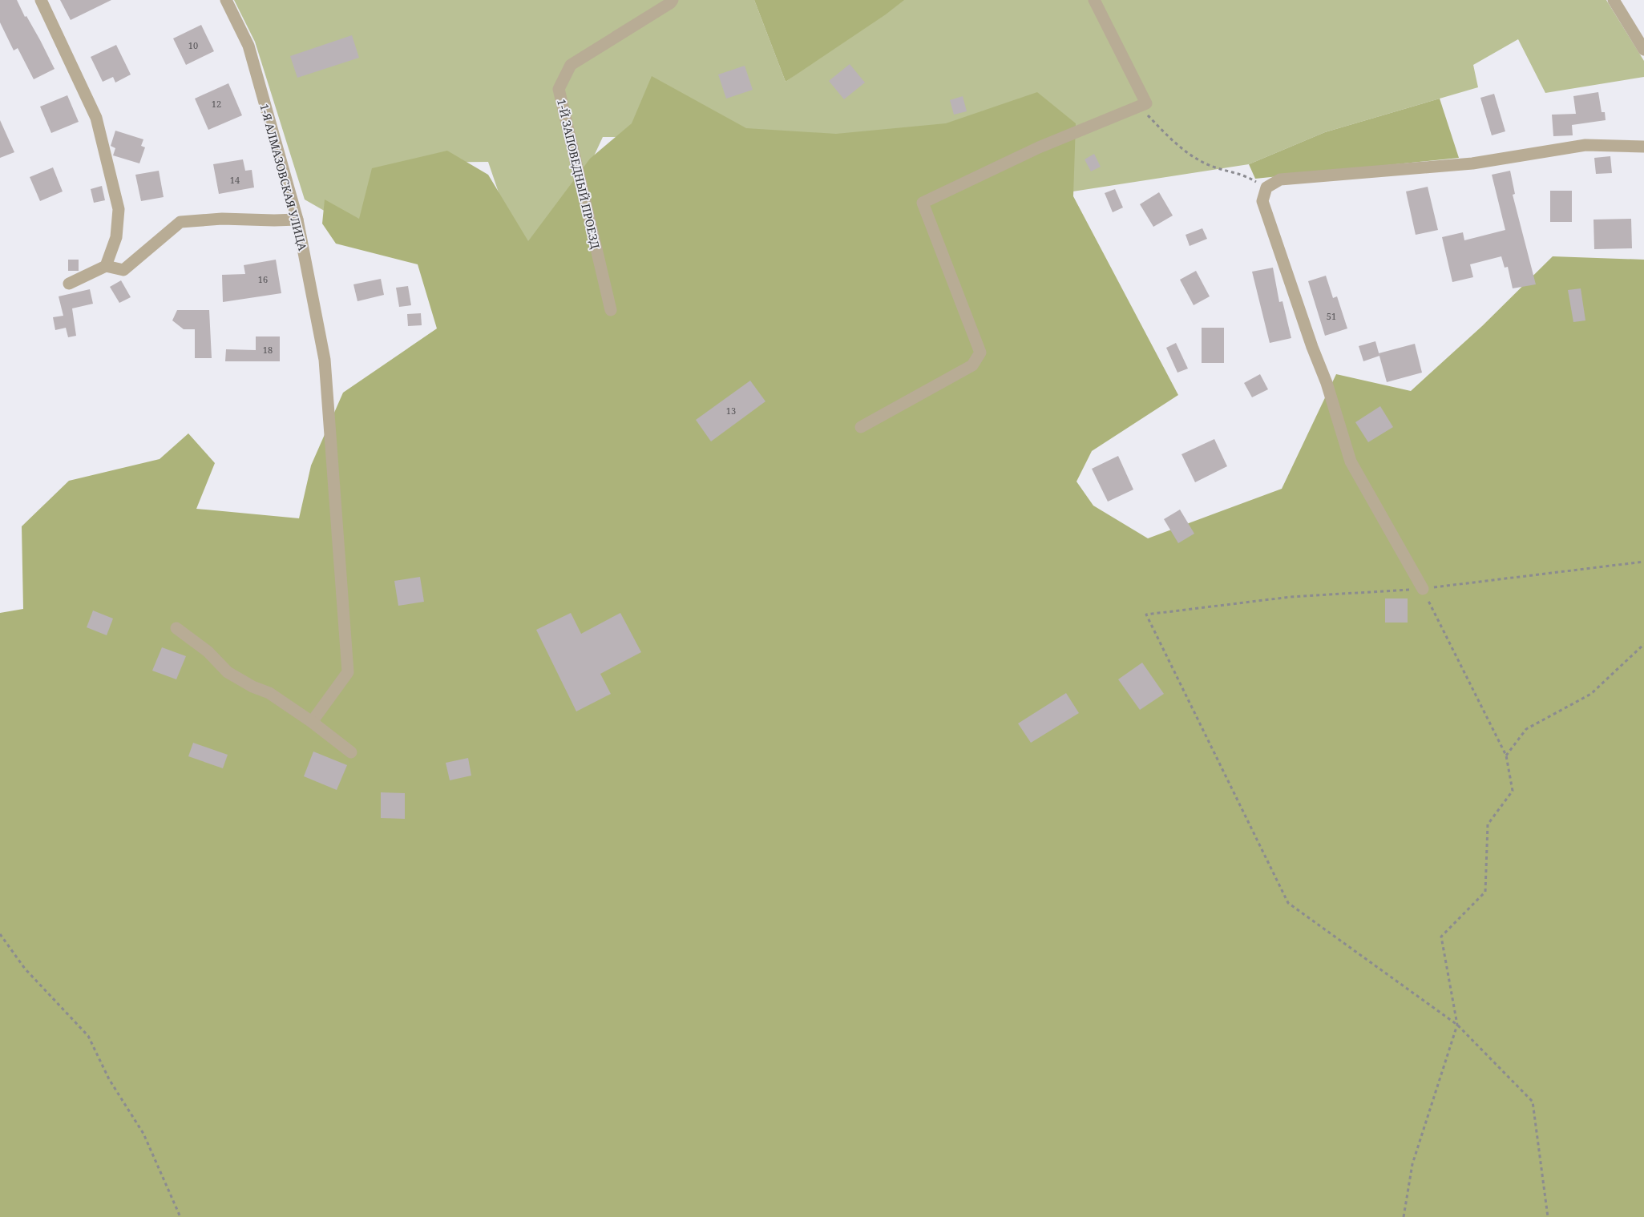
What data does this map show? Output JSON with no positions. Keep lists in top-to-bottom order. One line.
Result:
{"streets":{"street":["1-Й ЗАПОВЕДНЫЙ ПРОЕЗД","1-Я АЛМАЗОВСКАЯ УЛИЦА"]},"house_numbers":["10","12","14","16","51","18","13"]}
